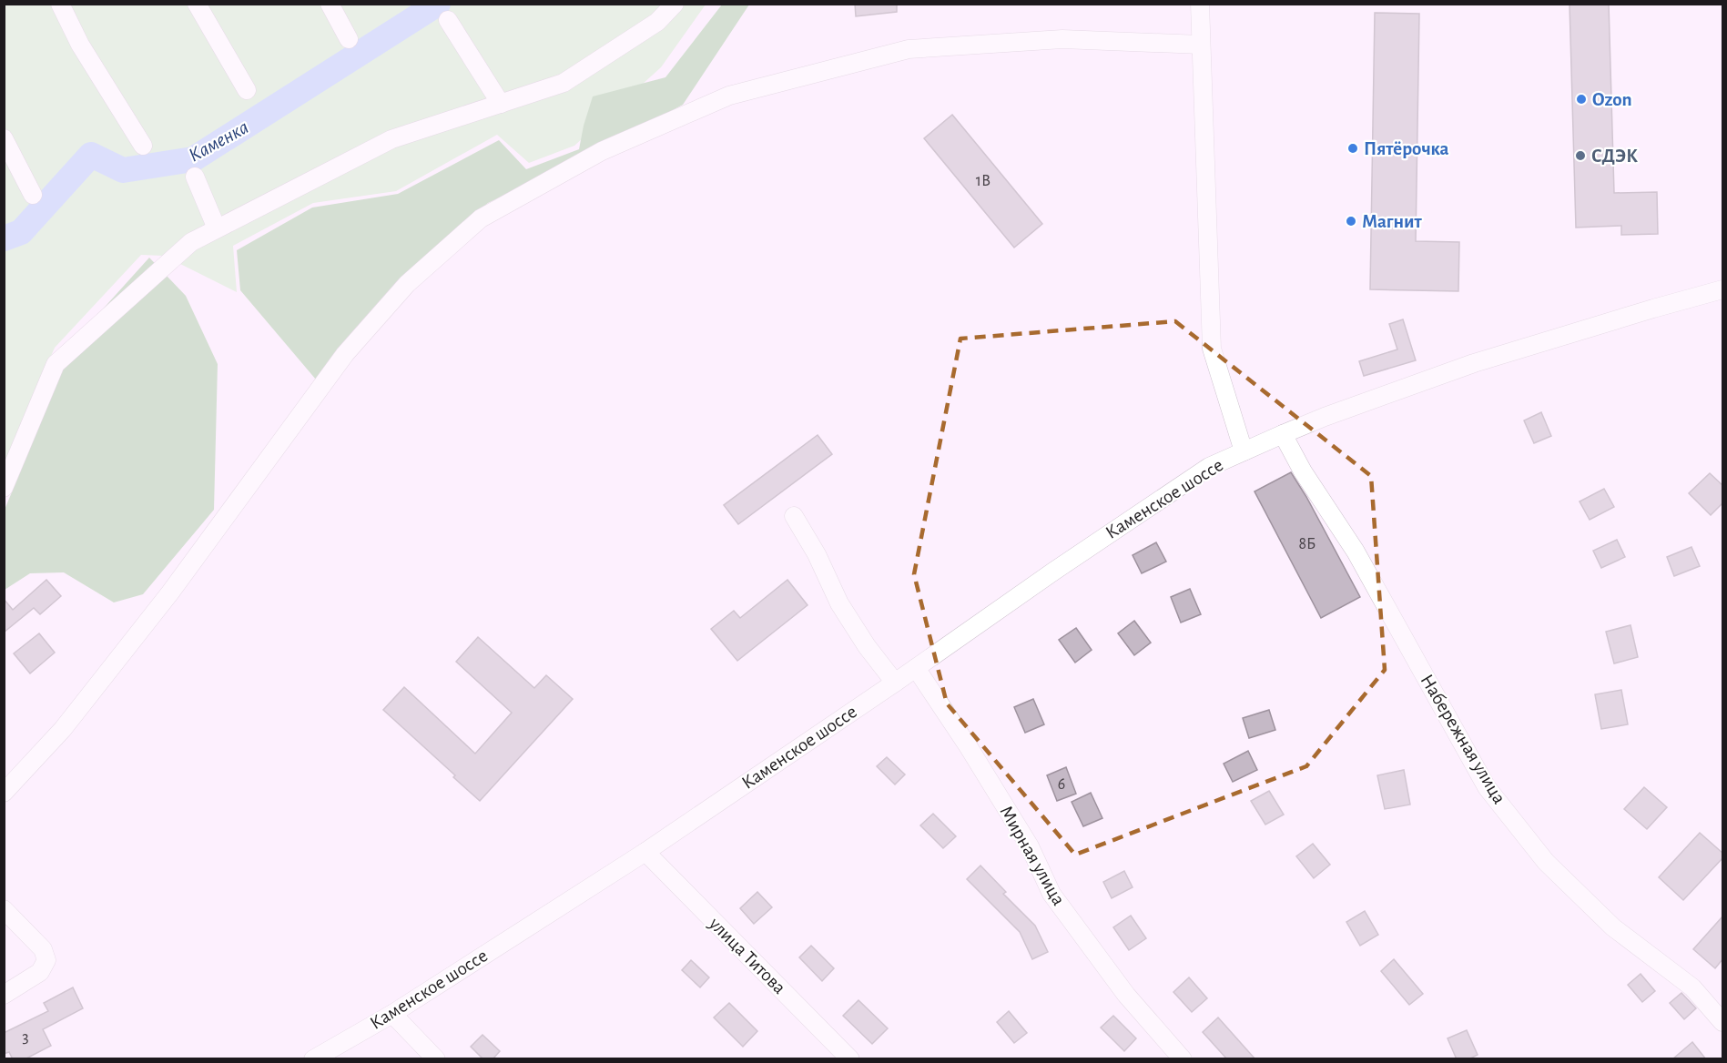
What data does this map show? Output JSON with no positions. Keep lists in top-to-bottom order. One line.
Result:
{"streets":{"street":["Каменское шоссе","Набережная улица","Мирная улица","улица Титова"]},"crossings":[["Каменское шоссе","Набережная улица"],["Каменское шоссе","Мирная улица"],["Каменское шоссе","улица Титова"]],"water":["Каменка"],"places":["Ozon","Пятёрочка","СДЭК","Магнит"],"house_numbers":["1В","8Б","6","3"]}
